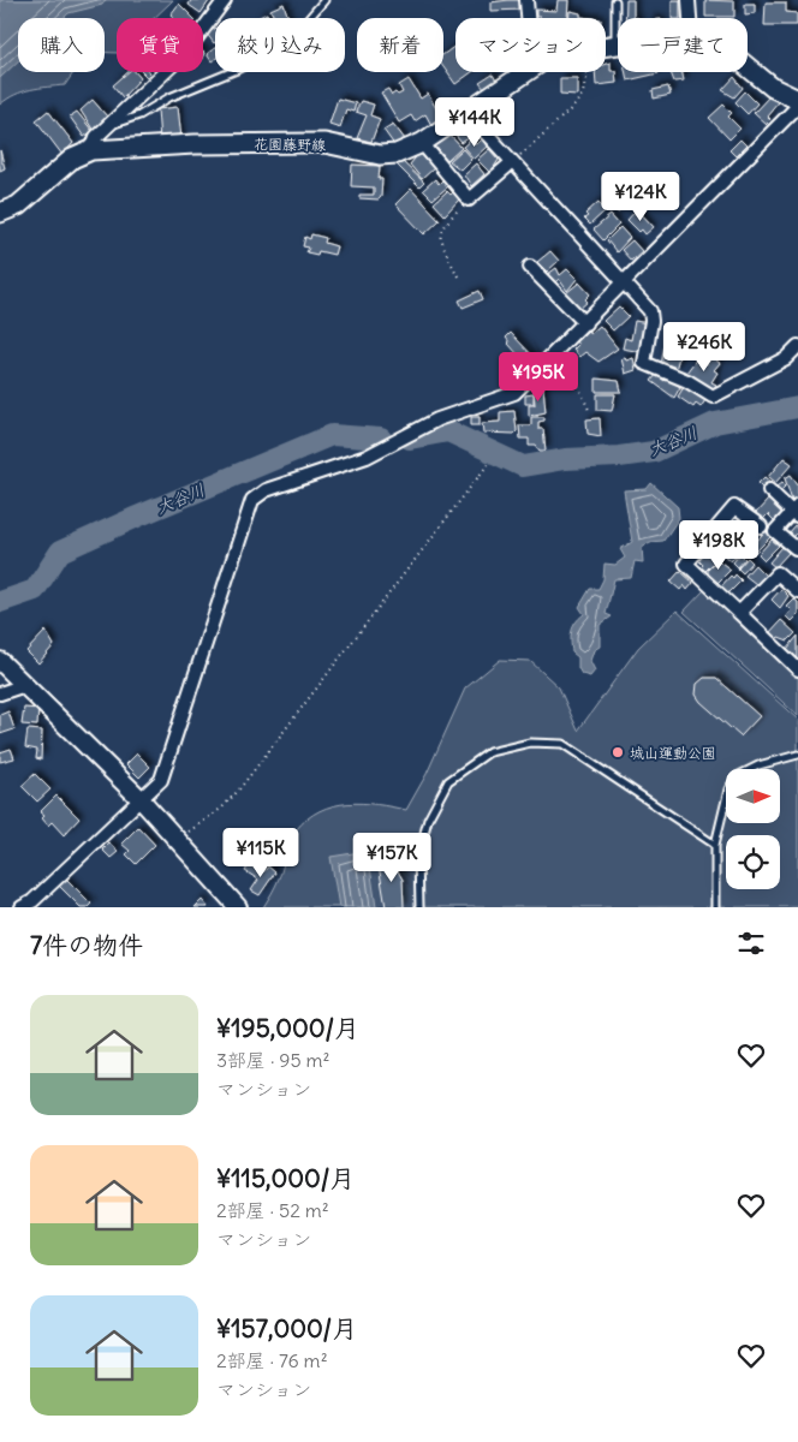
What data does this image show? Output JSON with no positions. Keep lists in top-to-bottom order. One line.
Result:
{"streets":{"main road":["花園藤野線"]},"water":["大谷川"],"places":["城山運動公園"],"north":"right","page":{"chip":["購入","賃貸","絞り込み","新着","マンション","一戸建て"],"price":["¥144K","¥124K","¥246K","¥195K","¥198K","¥115K","¥157K"],"heading":"7件の物件","list":[{"name":"¥195,000/月","note":"3部屋 · 95 m² · マンション"},{"name":"¥115,000/月","note":"2部屋 · 52 m² · マンション"},{"name":"¥157,000/月","note":"2部屋 · 76 m² · マンション"}]}}
